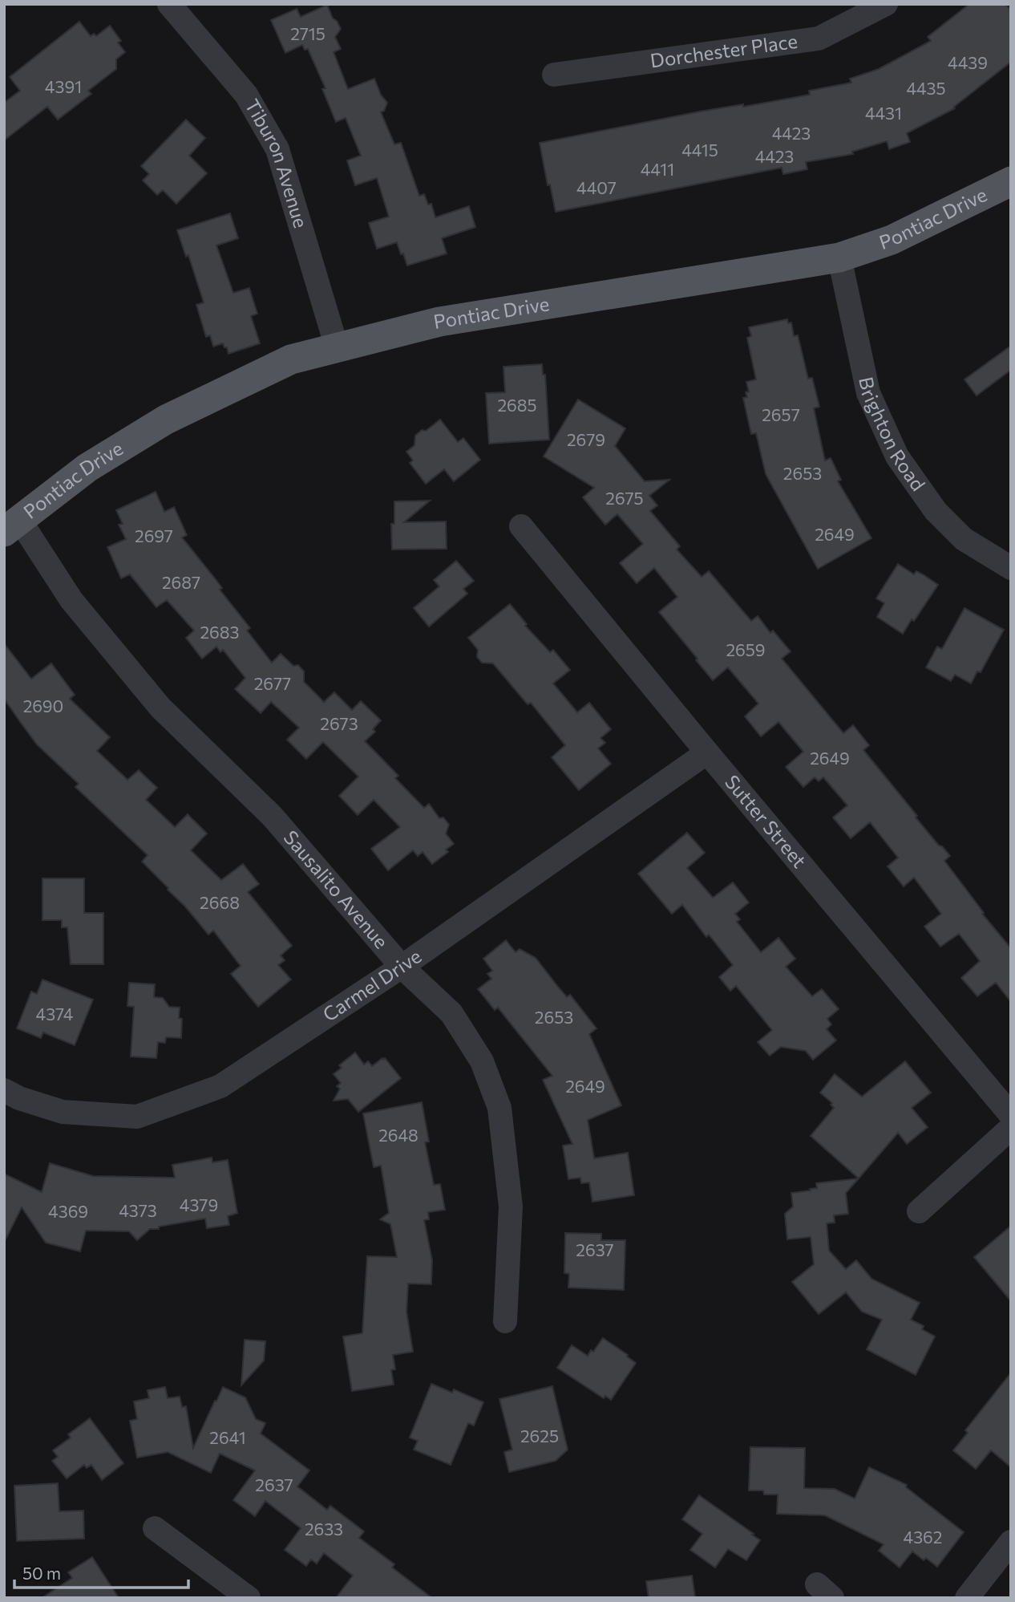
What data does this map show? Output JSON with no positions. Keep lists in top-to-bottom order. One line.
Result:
{"streets":{"main road":["Pontiac Drive"],"street":["Dorchester Place","Tiburon Avenue","Brighton Road","Sutter Street","Sausalito Avenue","Carmel Drive"]},"crossings":[["Tiburon Avenue","Pontiac Drive"],["Pontiac Drive","Brighton Road"],["Pontiac Drive","Sausalito Avenue"],["Sutter Street","Carmel Drive"],["Sausalito Avenue","Carmel Drive"]],"house_numbers":["2715","4439","4391","4435","4431","4423","4415","4423","4411","4407","2685","2657","2679","2653","2675","2649","2697","2687","2683","2659","2677","2690","2673","2649","2668","4374","2653","2649","2648","4379","4373","4369","2637","2625","2641","2637","2633","4362"],"scale_bar":"50 m"}
